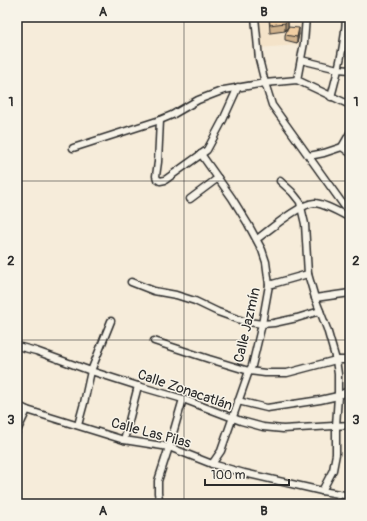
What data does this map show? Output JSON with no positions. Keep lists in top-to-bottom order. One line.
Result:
{"streets":{"street":["Calle Jazmín","Calle Zonacatlán","Calle Las Pilas"]},"crossings":[["Calle Jazmín","Calle Zonacatlán"],["Calle Jazmín","Calle Las Pilas"]],"scale_bar":"100 m","grid":{"columns":["A","B"],"rows":["1","2","3"]}}
